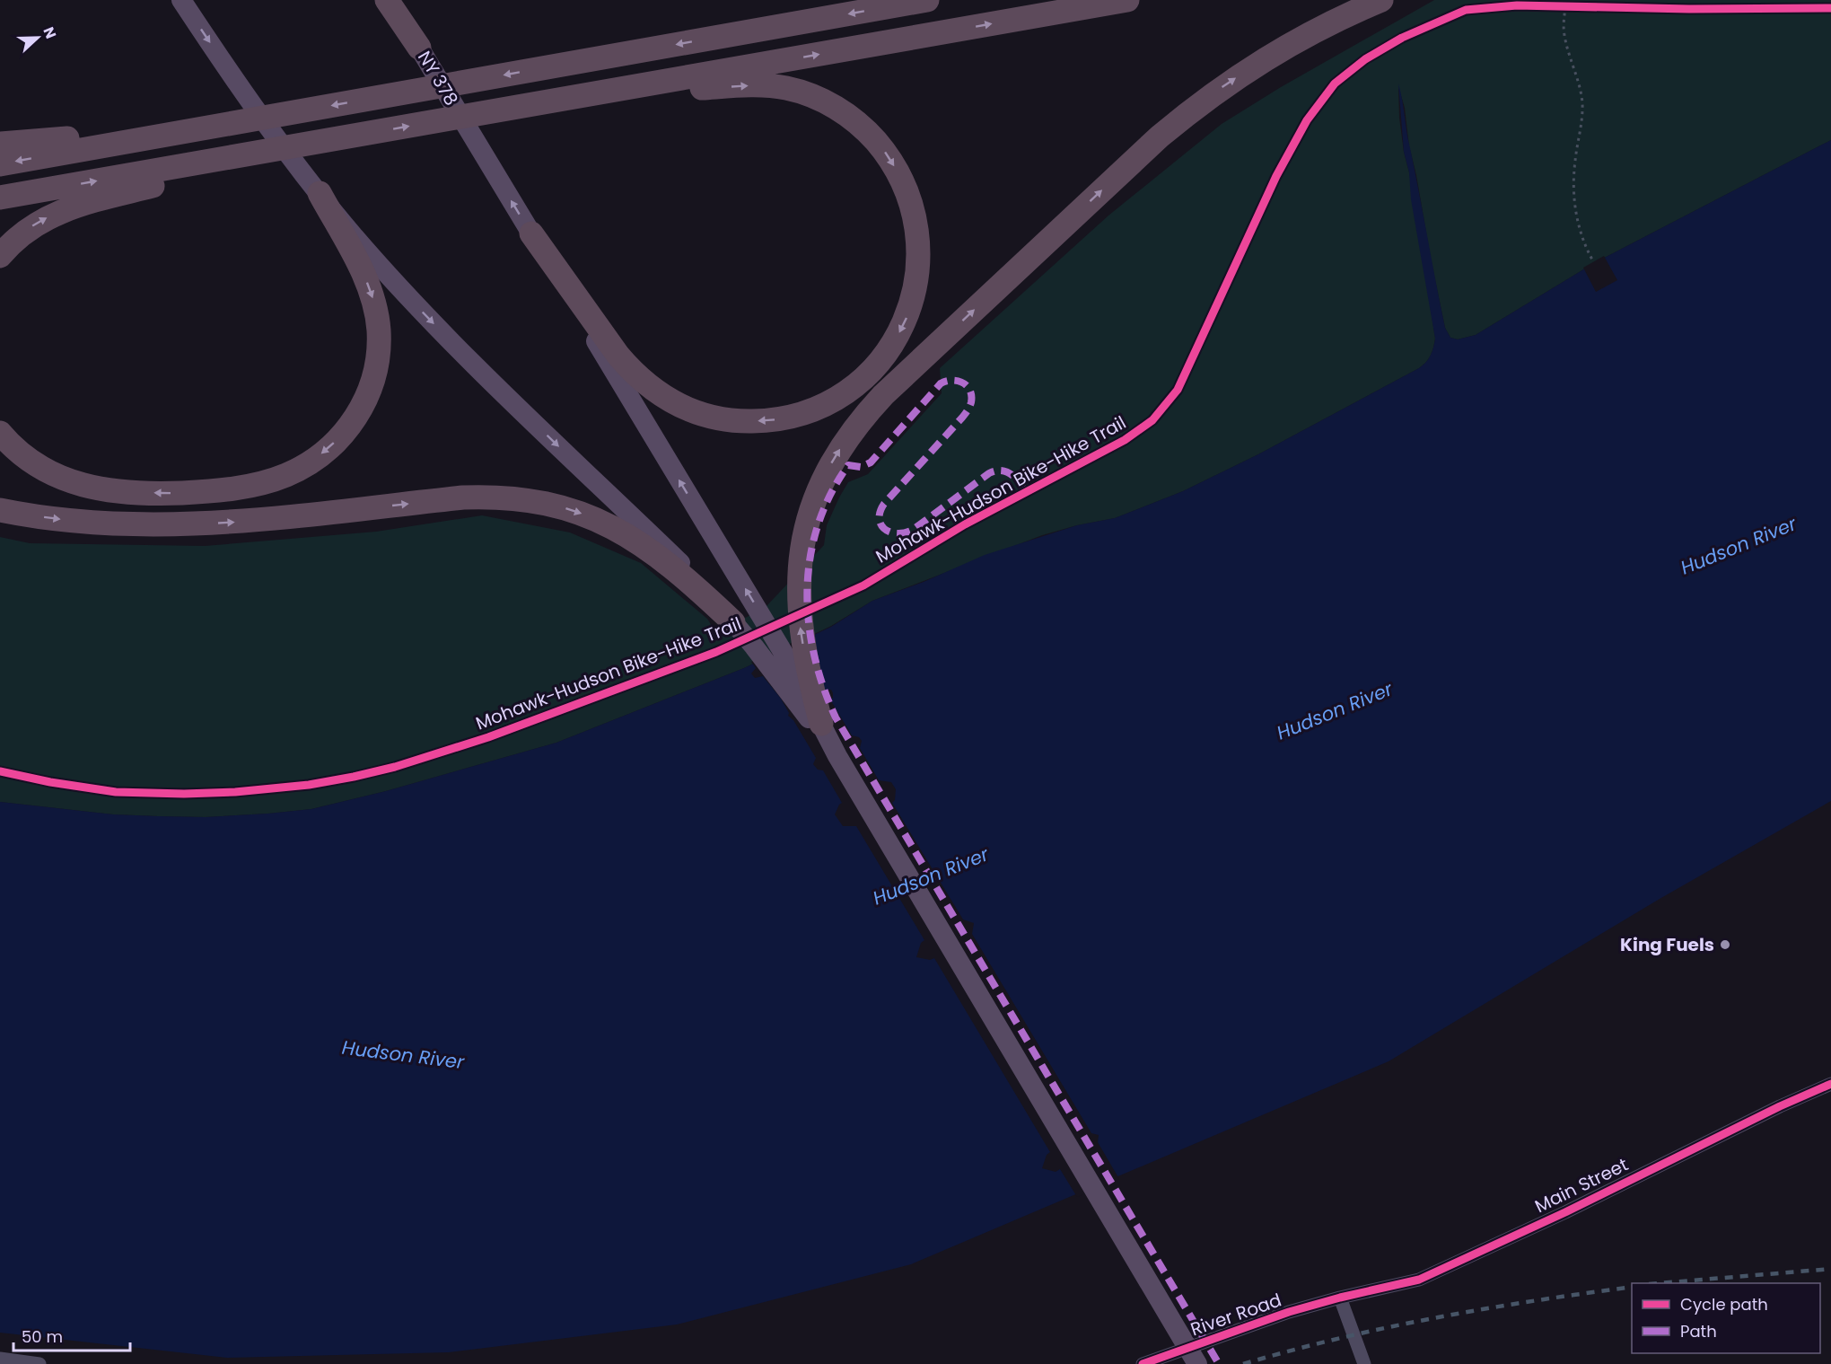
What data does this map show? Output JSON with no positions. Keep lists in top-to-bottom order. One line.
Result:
{"streets":{"main road":["NY 378"],"street":["Main Street","River Road"],"cycle path":["Mohawk-Hudson Bike-Hike Trail"]},"crossings":[["Main Street","River Road"]],"water":["Hudson River"],"places":["King Fuels"],"legend":["Cycle path","Path"],"scale_bar":"50 m","north":"right"}
